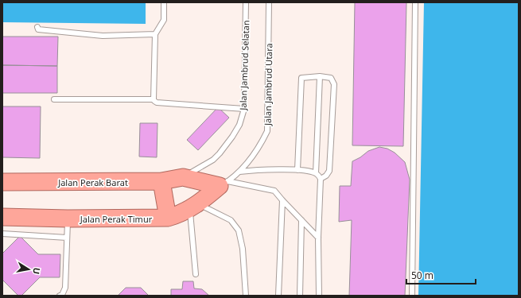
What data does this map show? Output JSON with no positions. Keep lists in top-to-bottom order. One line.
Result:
{"streets":{"highway":["Jalan Perak Barat","Jalan Perak Timur"],"lane":["Jalan Jambrud Selatan","Jalan Jambrud Utara"]},"crossings":[["Jalan Jambrud Selatan","Jalan Perak Barat"],["Jalan Jambrud Utara","Jalan Perak Timur"]],"scale_bar":"50 m","north":"right"}
